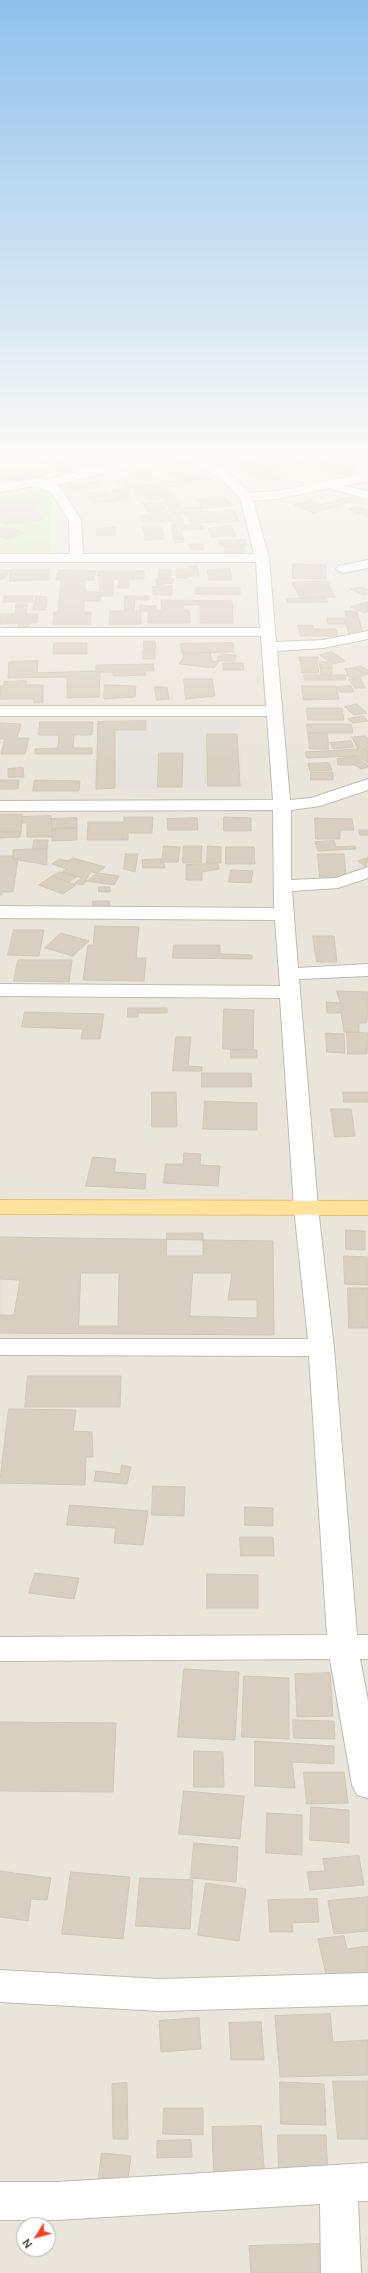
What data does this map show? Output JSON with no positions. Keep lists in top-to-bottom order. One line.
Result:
{"north":"bottom left"}
